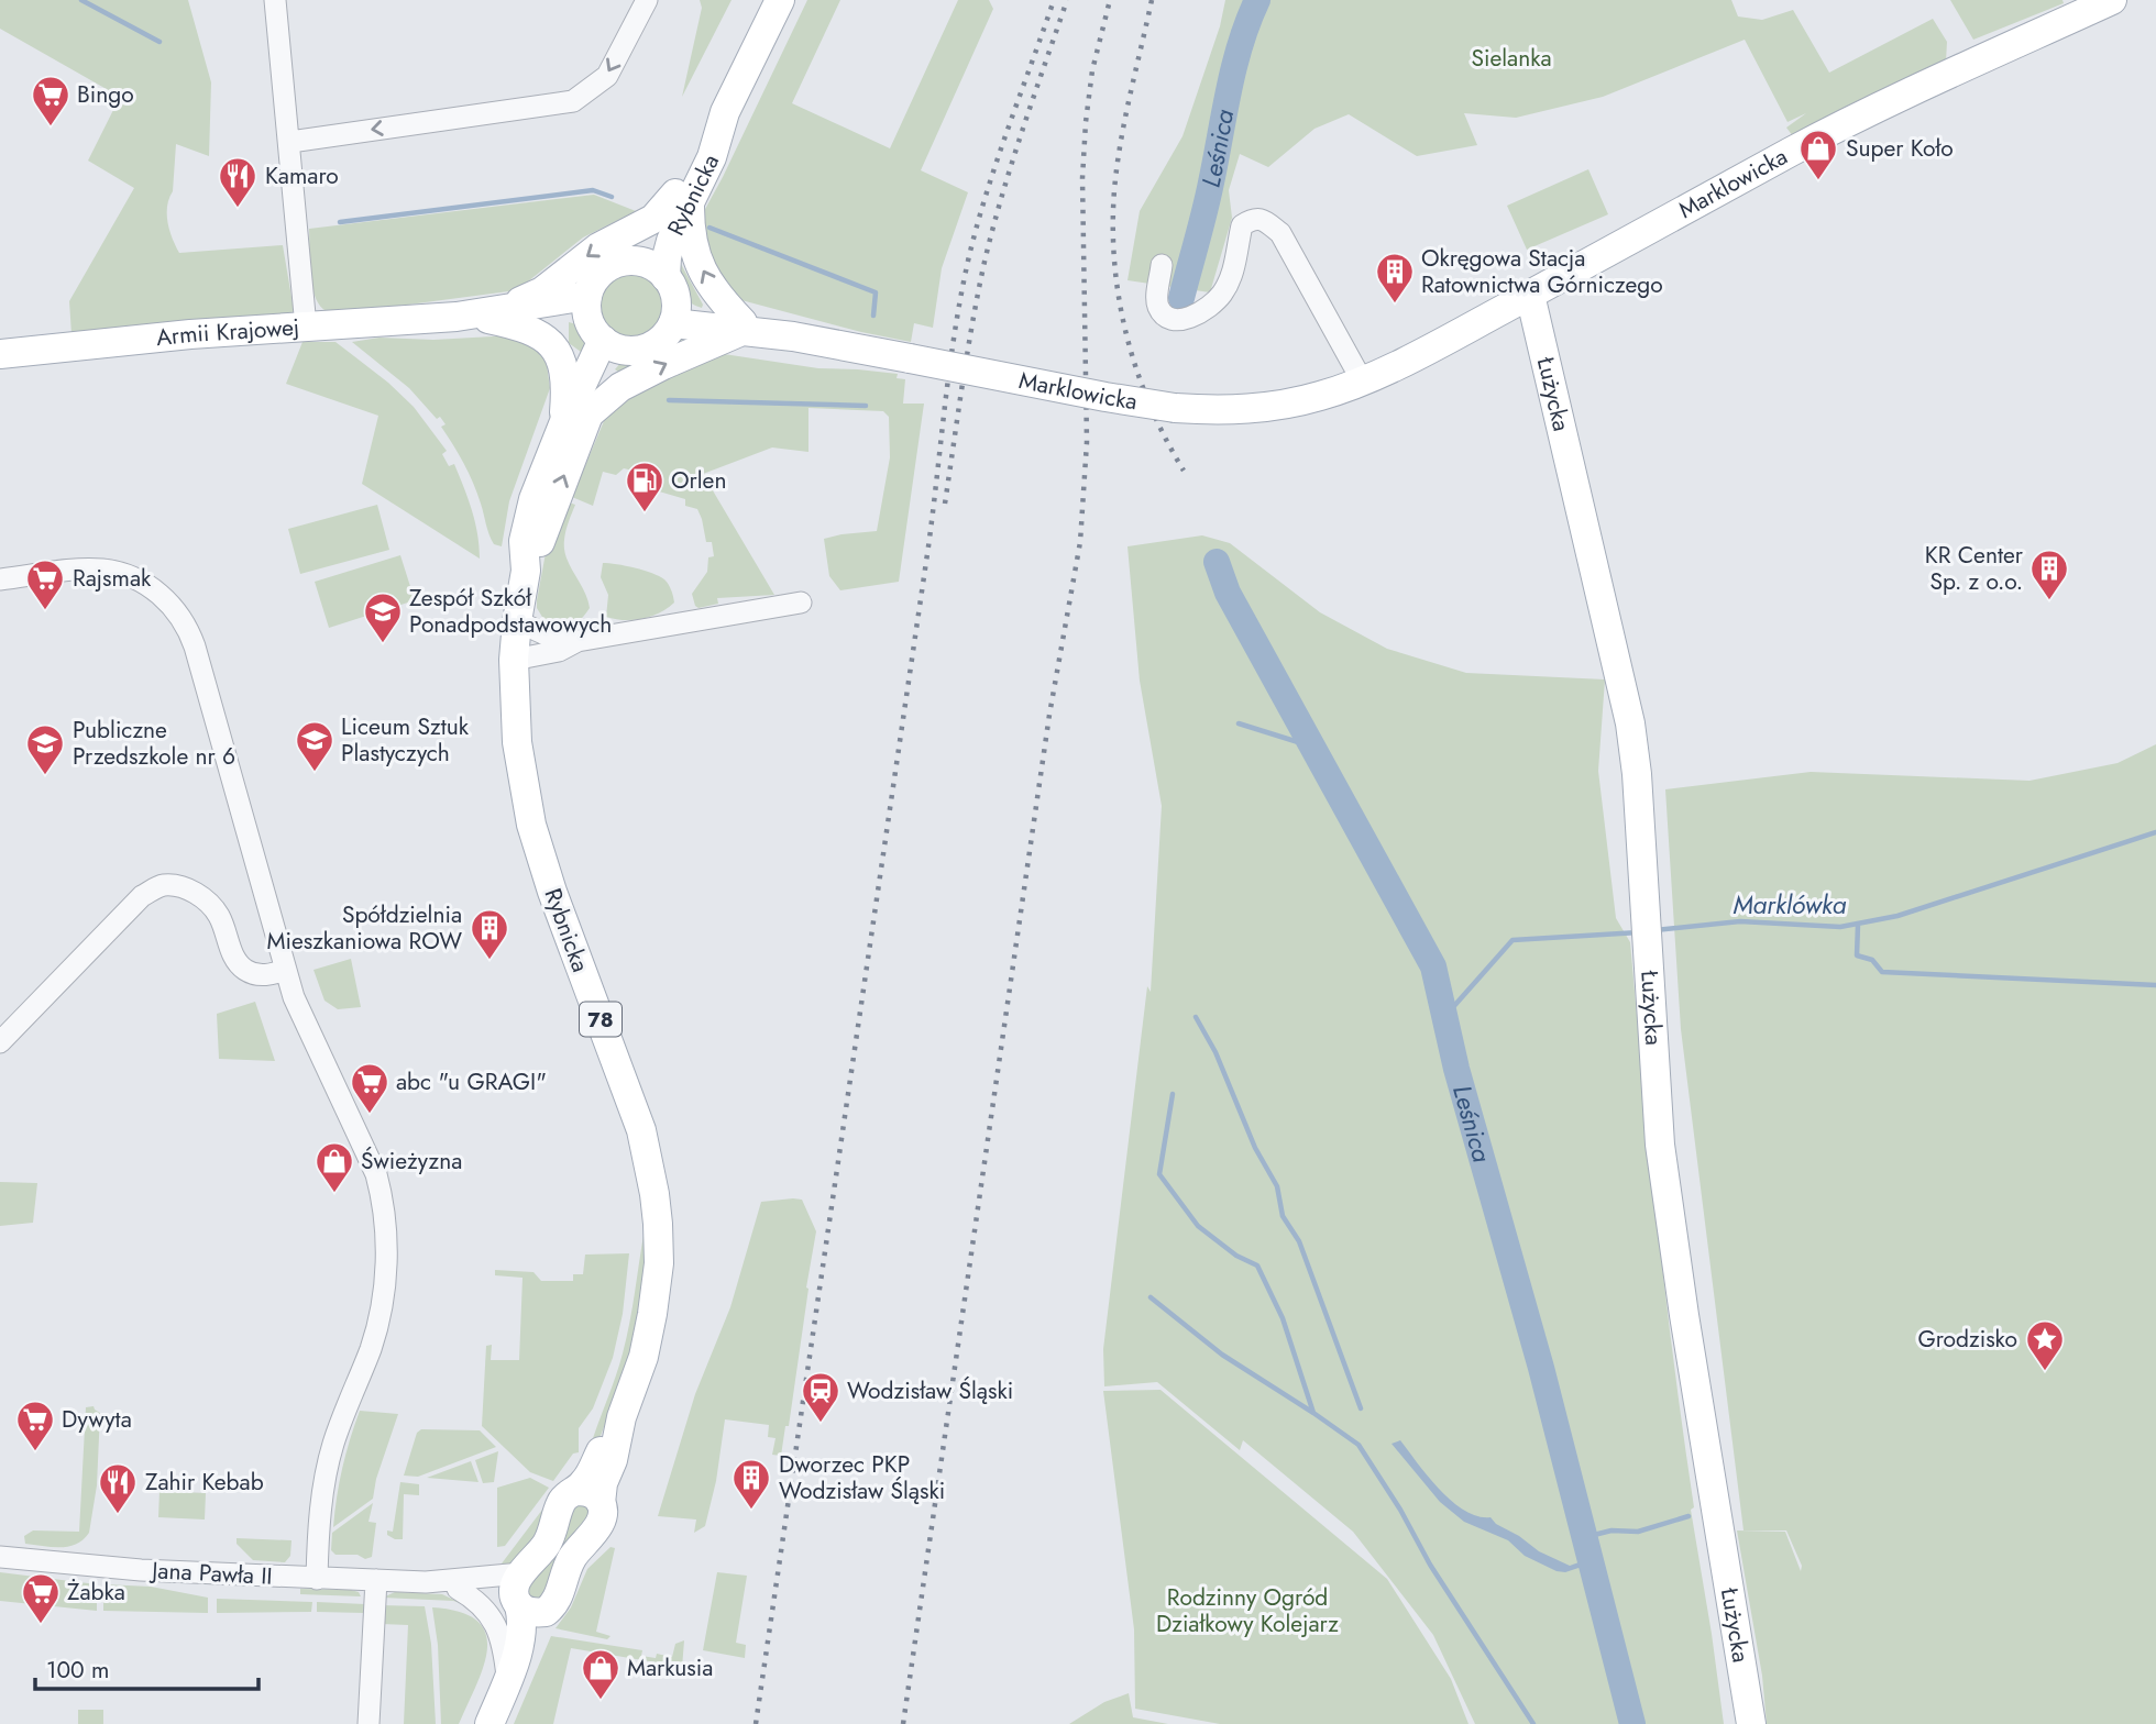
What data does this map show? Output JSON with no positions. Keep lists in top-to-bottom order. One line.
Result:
{"streets":{"main road":["Marklowicka","Rybnicka","Armii Krajowej","Łużycka","78"],"street":["Jana Pawła II"]},"crossings":[["Marklowicka","Rybnicka"],["Marklowicka","Armii Krajowej"],["Marklowicka","Łużycka"],["Marklowicka","78"],["Rybnicka","Armii Krajowej"],["Rybnicka","78"],["Armii Krajowej","78"],["78","Jana Pawła II"]],"water":["Leśnica","Marklówka"],"parks":["Sielanka","Rodzinny Ogród Działkowy Kolejarz"],"places":{"supermarket":["Bingo","Rajsmak","abc \"u GRAGI\"","Dywyta","Żabka"],"shop":["Super Koło","Świeżyzna","Markusia"],"restaurant":["Kamaro","Zahir Kebab"],"building":["Okręgowa Stacja Ratownictwa Górniczego","KR Center Sp. z o.o.","Spółdzielnia Mieszkaniowa ROW","Dworzec PKP Wodzisław Śląski"],"fuel station":["Orlen"],"school or university":["Zespół Szkół Ponadpodstawowych","Liceum Sztuk Plastyczych","Publiczne Przedszkole nr 6"],"place":["Grodzisko"],"station":["Wodzisław Śląski"]},"scale_bar":"100 m"}
